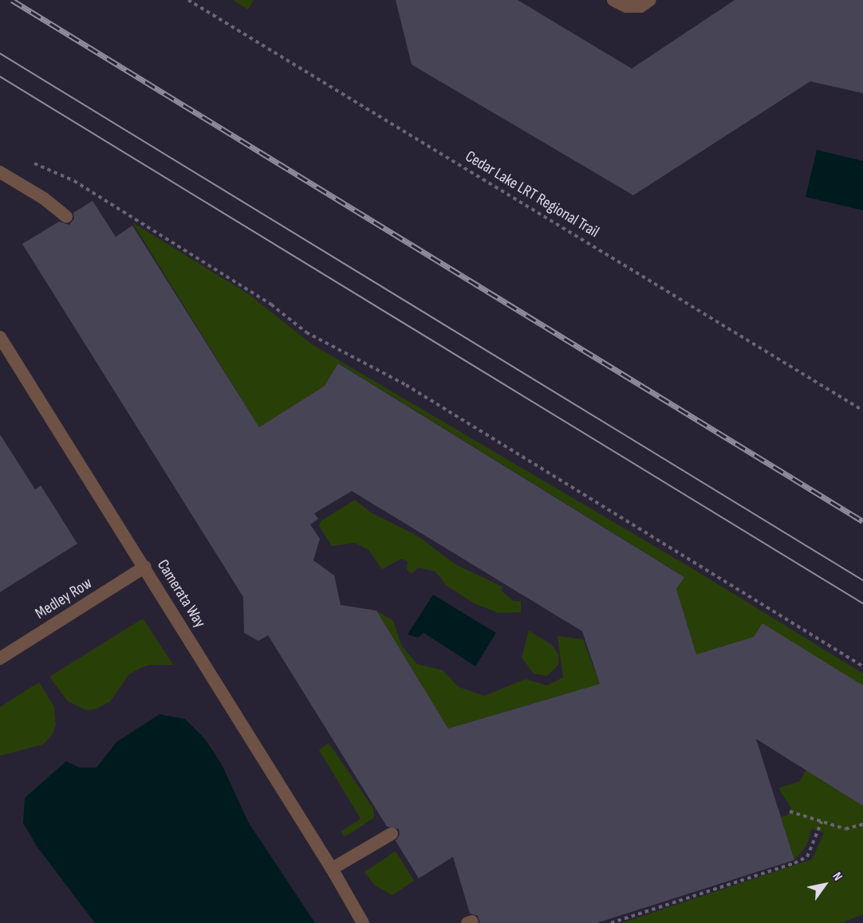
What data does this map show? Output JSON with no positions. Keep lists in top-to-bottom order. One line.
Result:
{"streets":{"street":["Camerata Way","Medley Row"],"path":["Cedar Lake LRT Regional Trail"]},"crossings":[["Camerata Way","Medley Row"]],"north":"top right"}
